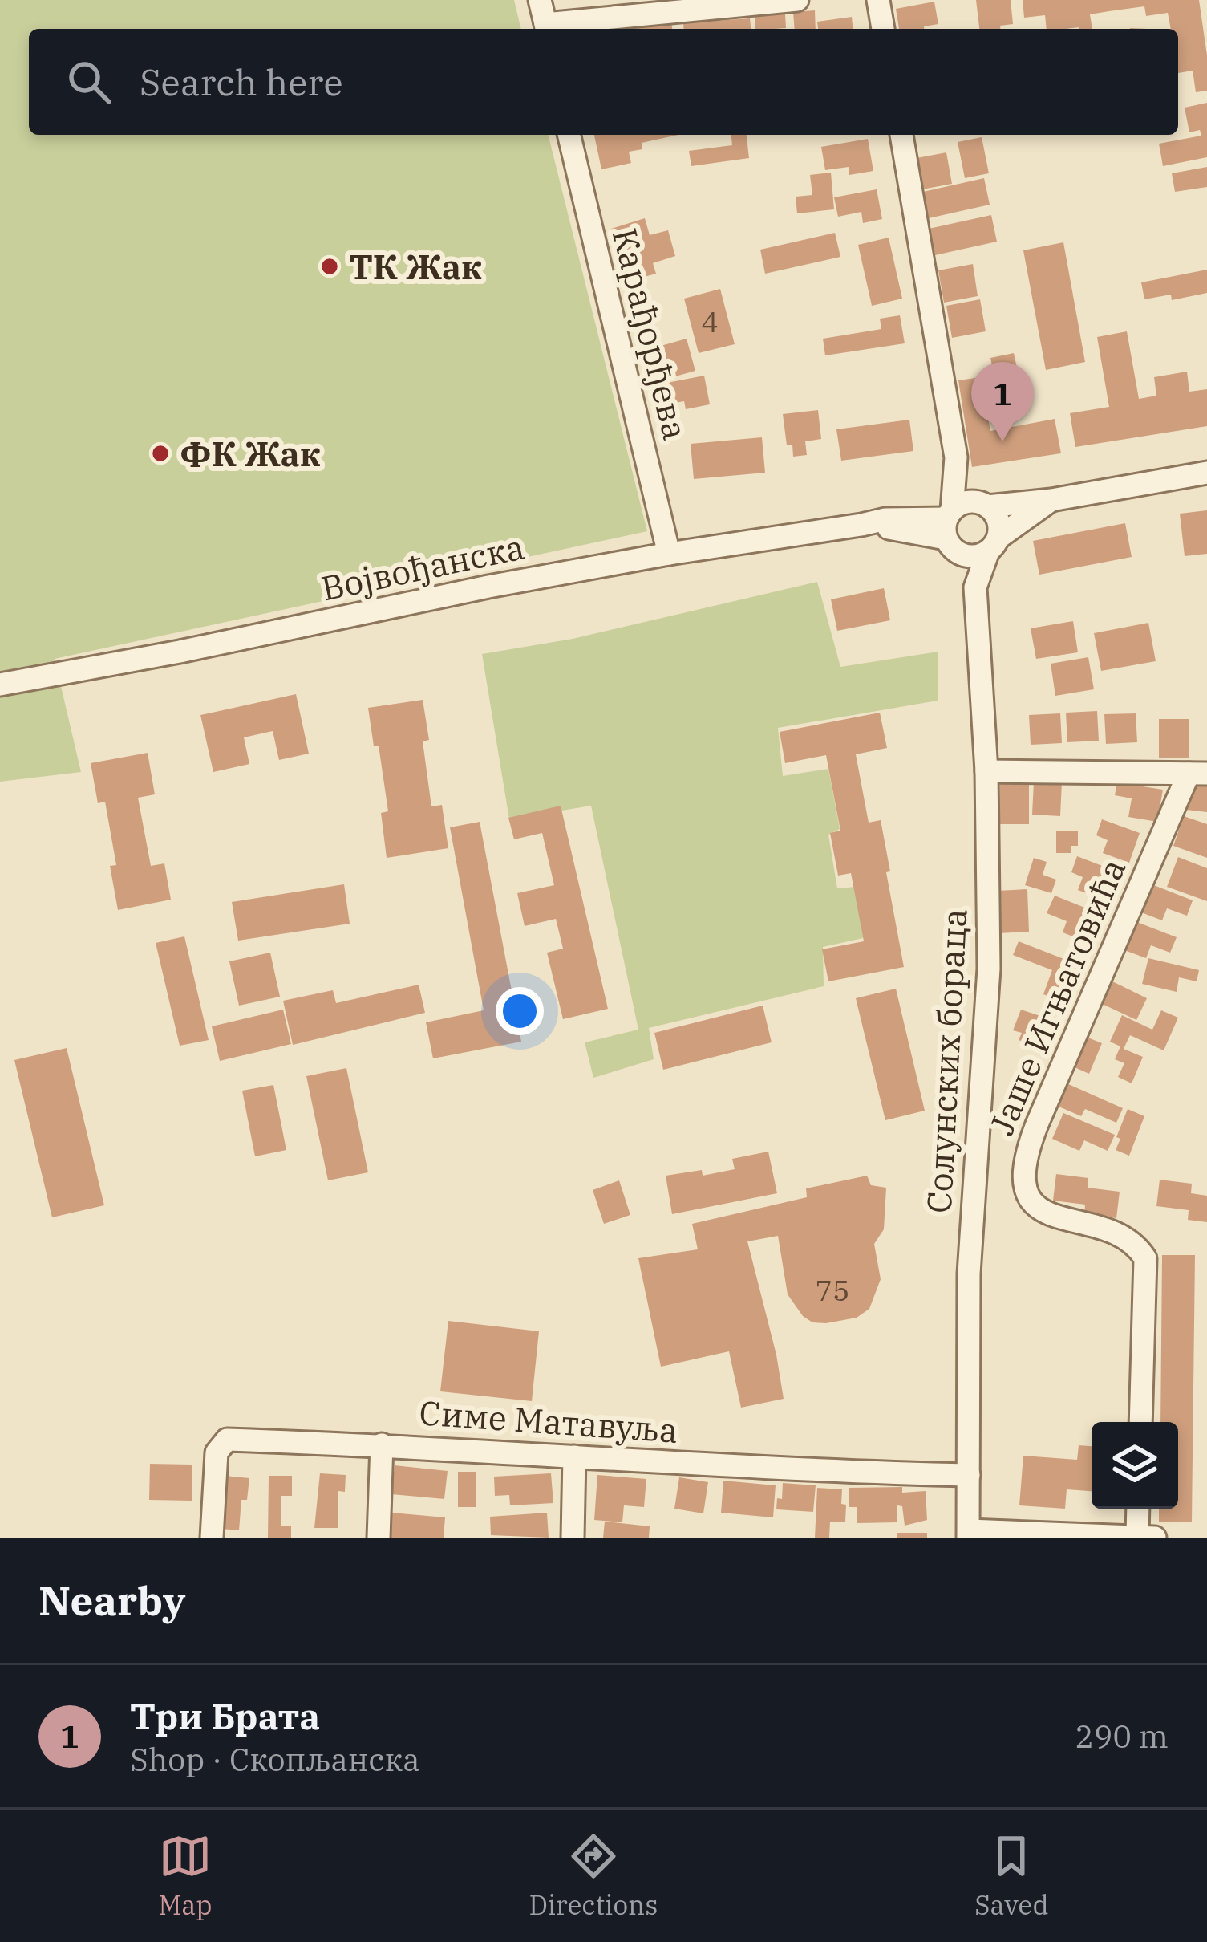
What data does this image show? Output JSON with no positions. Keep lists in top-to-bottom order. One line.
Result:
{"streets":{"street":["Карађорђева","Војвођанска","Јаше Игњатовића","Солунских бораца","Симе Матавуља"]},"crossings":[["Карађорђева","Војвођанска"],["Војвођанска","Солунских бораца"],["Солунских бораца","Симе Матавуља"]],"places":["ТК Жак","ФК Жак"],"house_numbers":["4","75"],"page":{"search":"Search here","pins":"1","heading":"Nearby","list":[{"mark":"1","name":"Три Брата","note":"Shop · Скопљанска","value":"290 m"}],"nav":["Map","Directions","Saved"]}}
